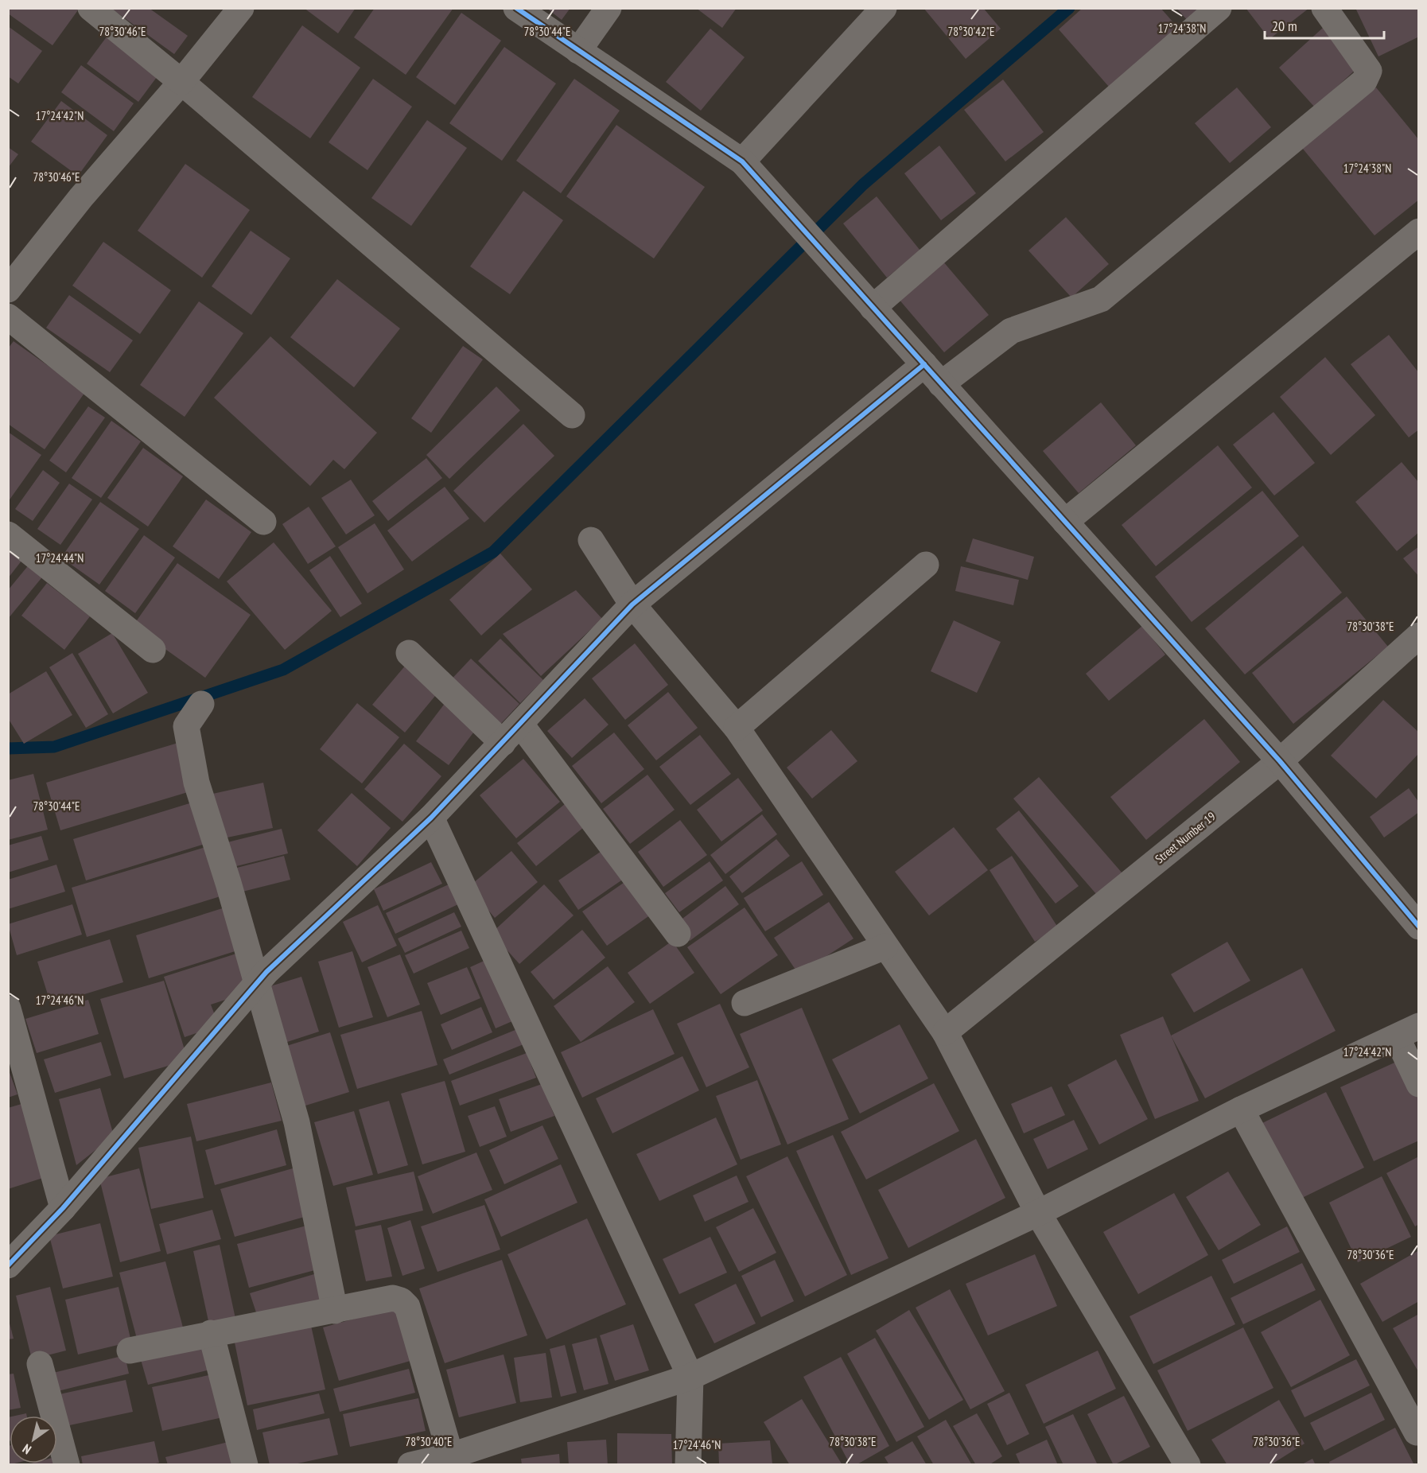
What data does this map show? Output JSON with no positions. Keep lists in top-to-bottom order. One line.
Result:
{"streets":{"street":["Street Number 19"]},"scale_bar":"20 m","north":"bottom left","coordinates":["17°24'38\"N","78°30'46\"E","78°30'44\"E","78°30'42\"E","17°24'42\"N","17°24'44\"N","78°30'38\"E","17°24'46\"N","78°30'36\"E","78°30'40\"E"]}
